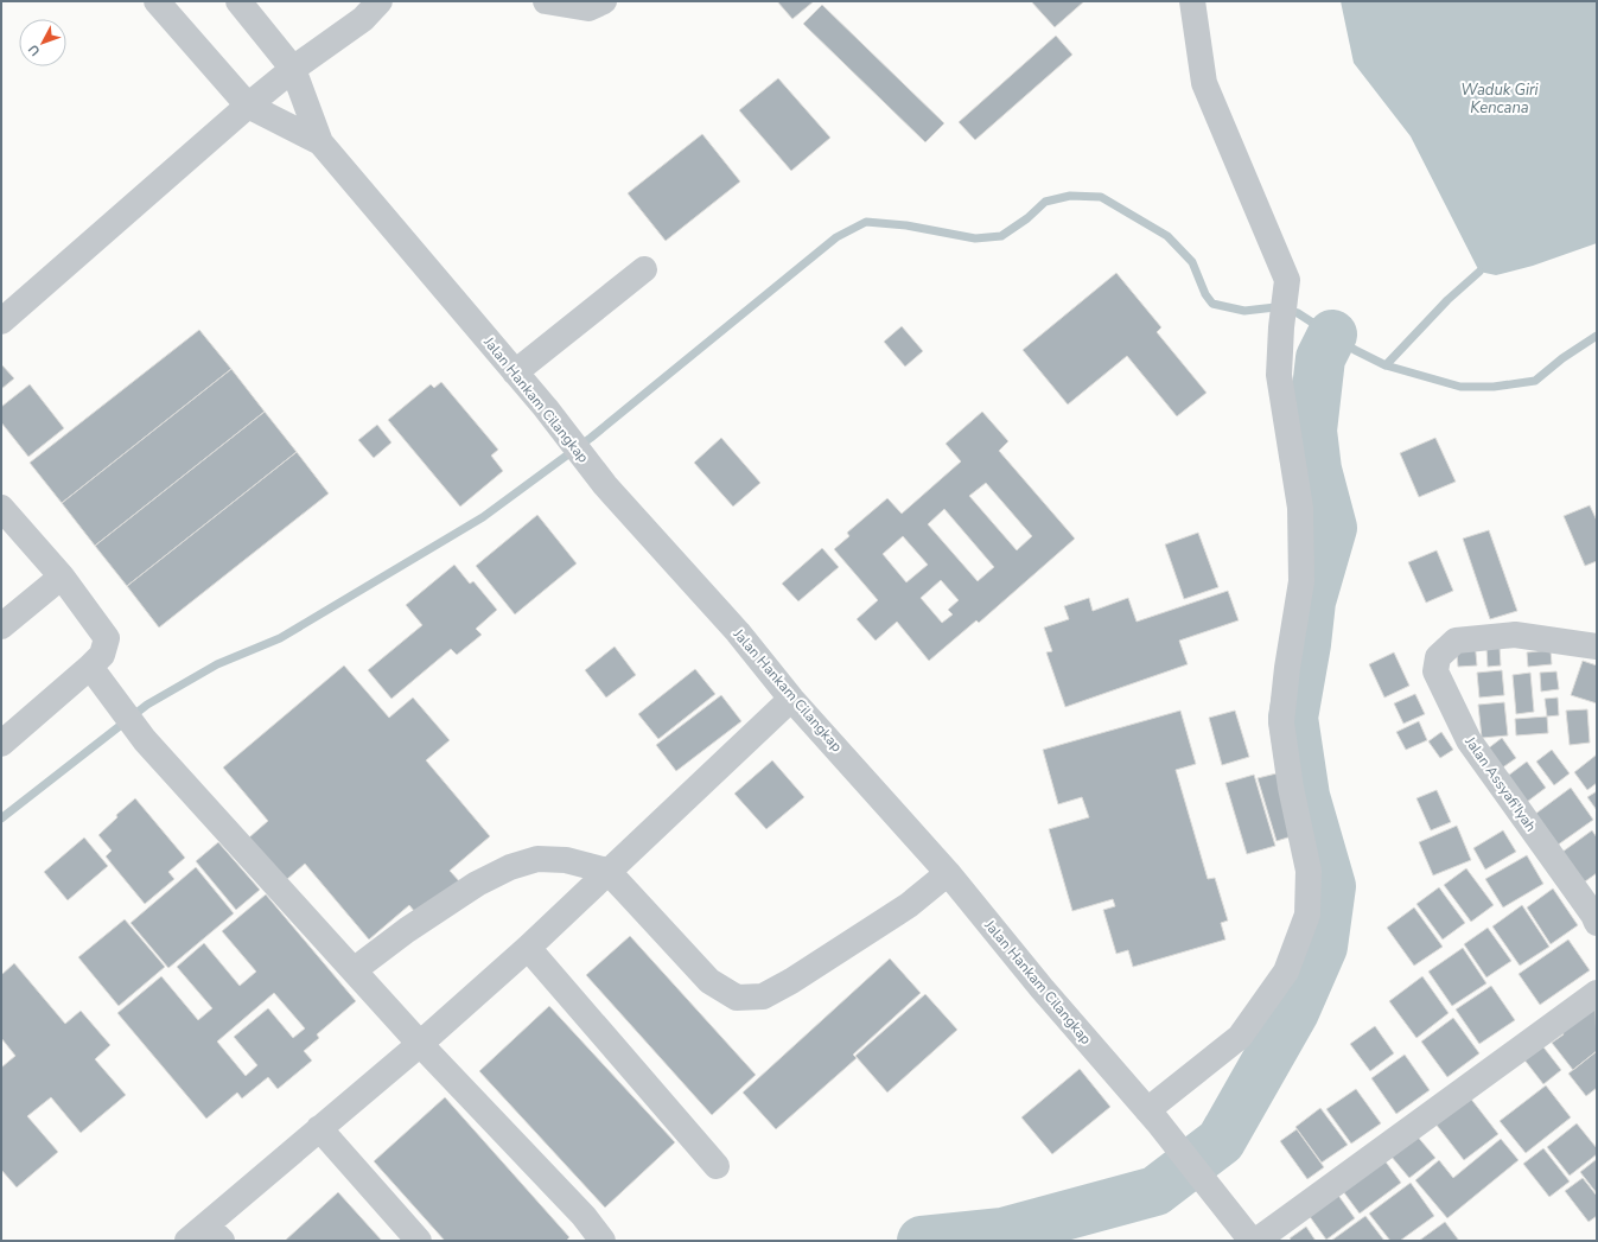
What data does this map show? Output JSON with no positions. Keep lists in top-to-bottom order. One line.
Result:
{"streets":{"street":["Jalan Hankam Cilangkap","Jalan Assyafi'Iyah"]},"water":["Waduk Giri Kencana"],"north":"bottom left"}
